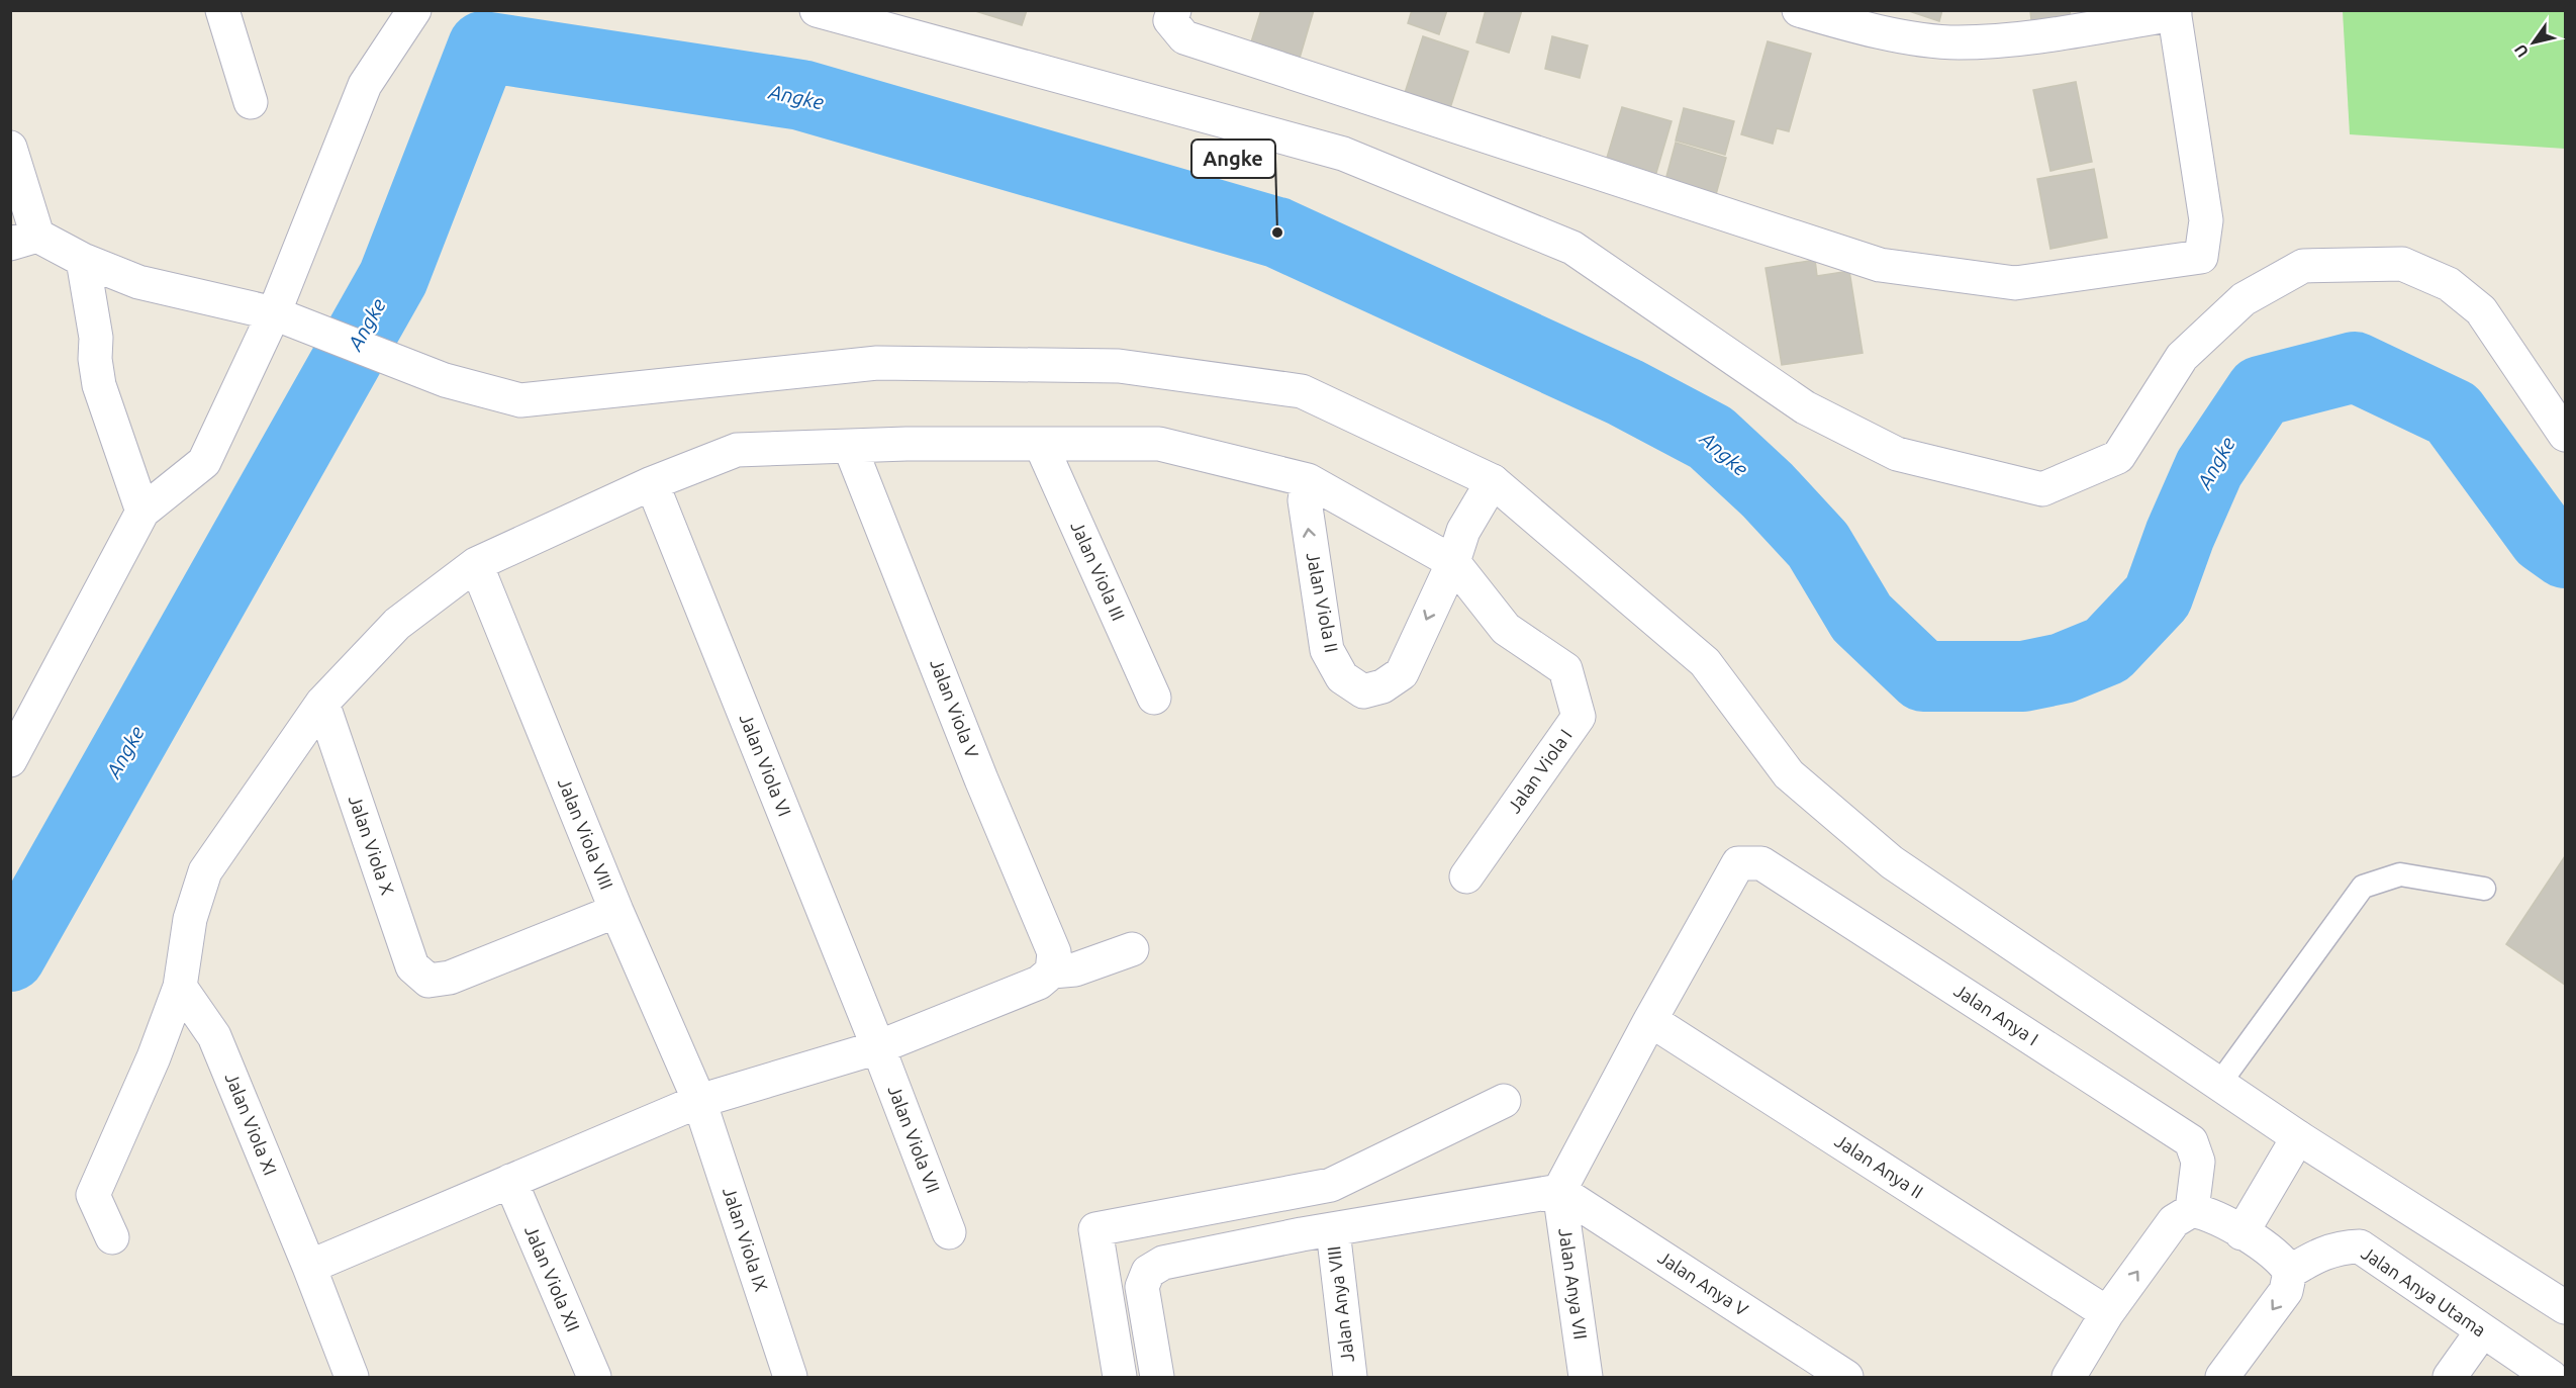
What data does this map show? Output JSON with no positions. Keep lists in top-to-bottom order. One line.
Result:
{"streets":{"street":["Jalan Viola III","Jalan Viola II","Jalan Viola V","Jalan Viola VI","Jalan Viola I","Jalan Viola VIII","Jalan Viola X","Jalan Anya I","Jalan Viola XI","Jalan Viola VII","Jalan Anya II","Jalan Viola IX","Jalan Viola XII","Jalan Anya VII","Jalan Anya V","Jalan Anya Utama","Jalan Anya VIII"]},"crossings":[["Jalan Viola II","Jalan Viola I"],["Jalan Viola VI","Jalan Viola VII"],["Jalan Viola VIII","Jalan Viola X"],["Jalan Viola VIII","Jalan Viola IX"],["Jalan Anya I","Jalan Anya II"],["Jalan Anya VII","Jalan Anya V"]],"water":["Angke"],"places":["Angke"],"north":"bottom left"}
